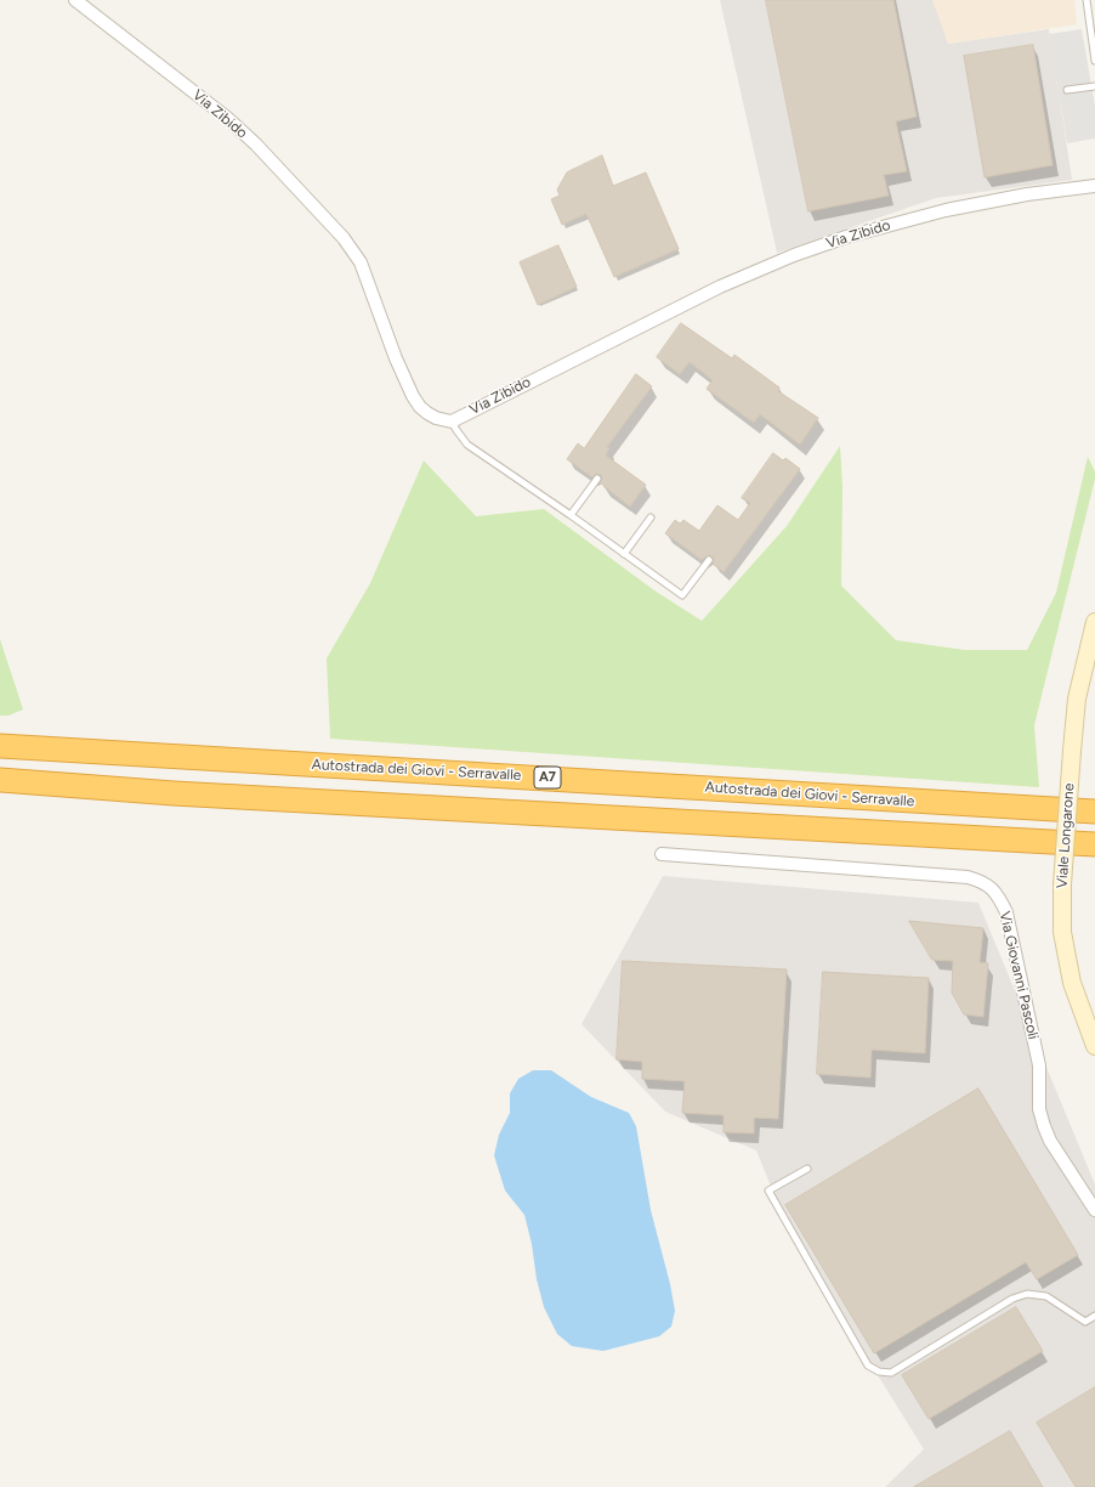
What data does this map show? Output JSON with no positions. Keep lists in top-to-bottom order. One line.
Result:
{"streets":{"highway":["Autostrada dei Giovi - Serravalle","A7"],"main road":["Viale Longarone"],"street":["Via Zibido","Via Giovanni Pascoli"]}}
